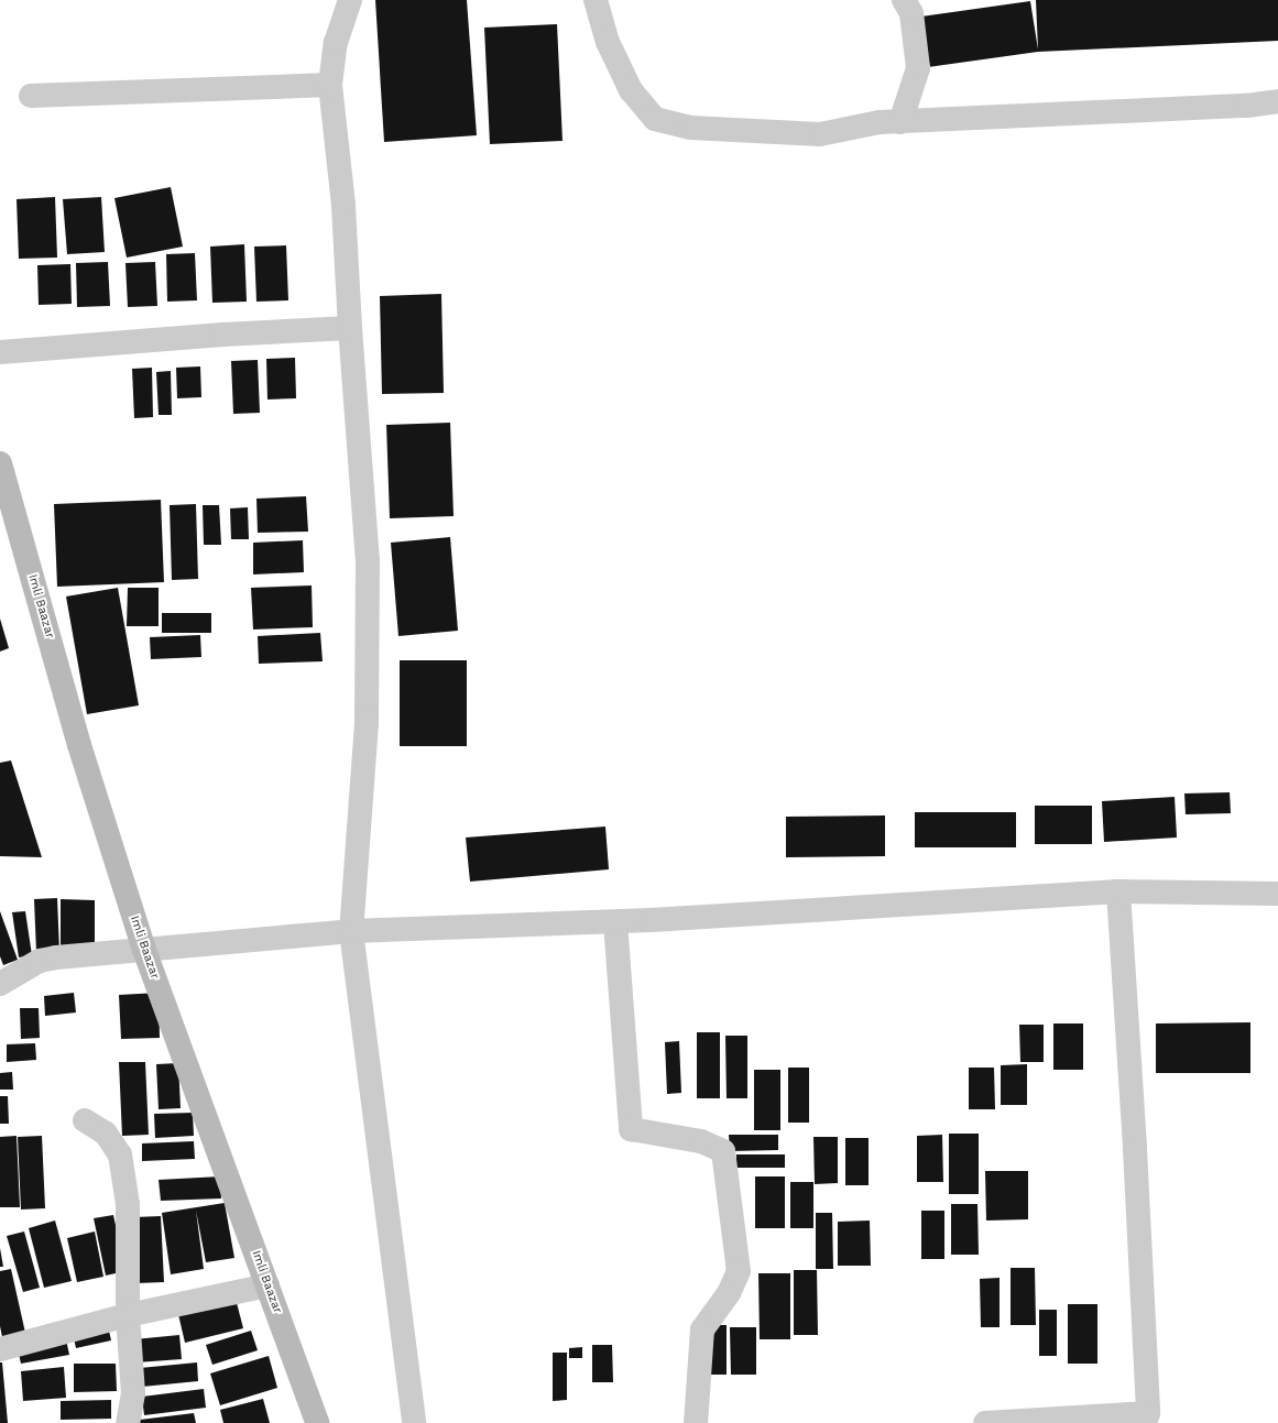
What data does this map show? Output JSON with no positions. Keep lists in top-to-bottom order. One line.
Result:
{"streets":{"main road":["Imli Baazar"]}}
